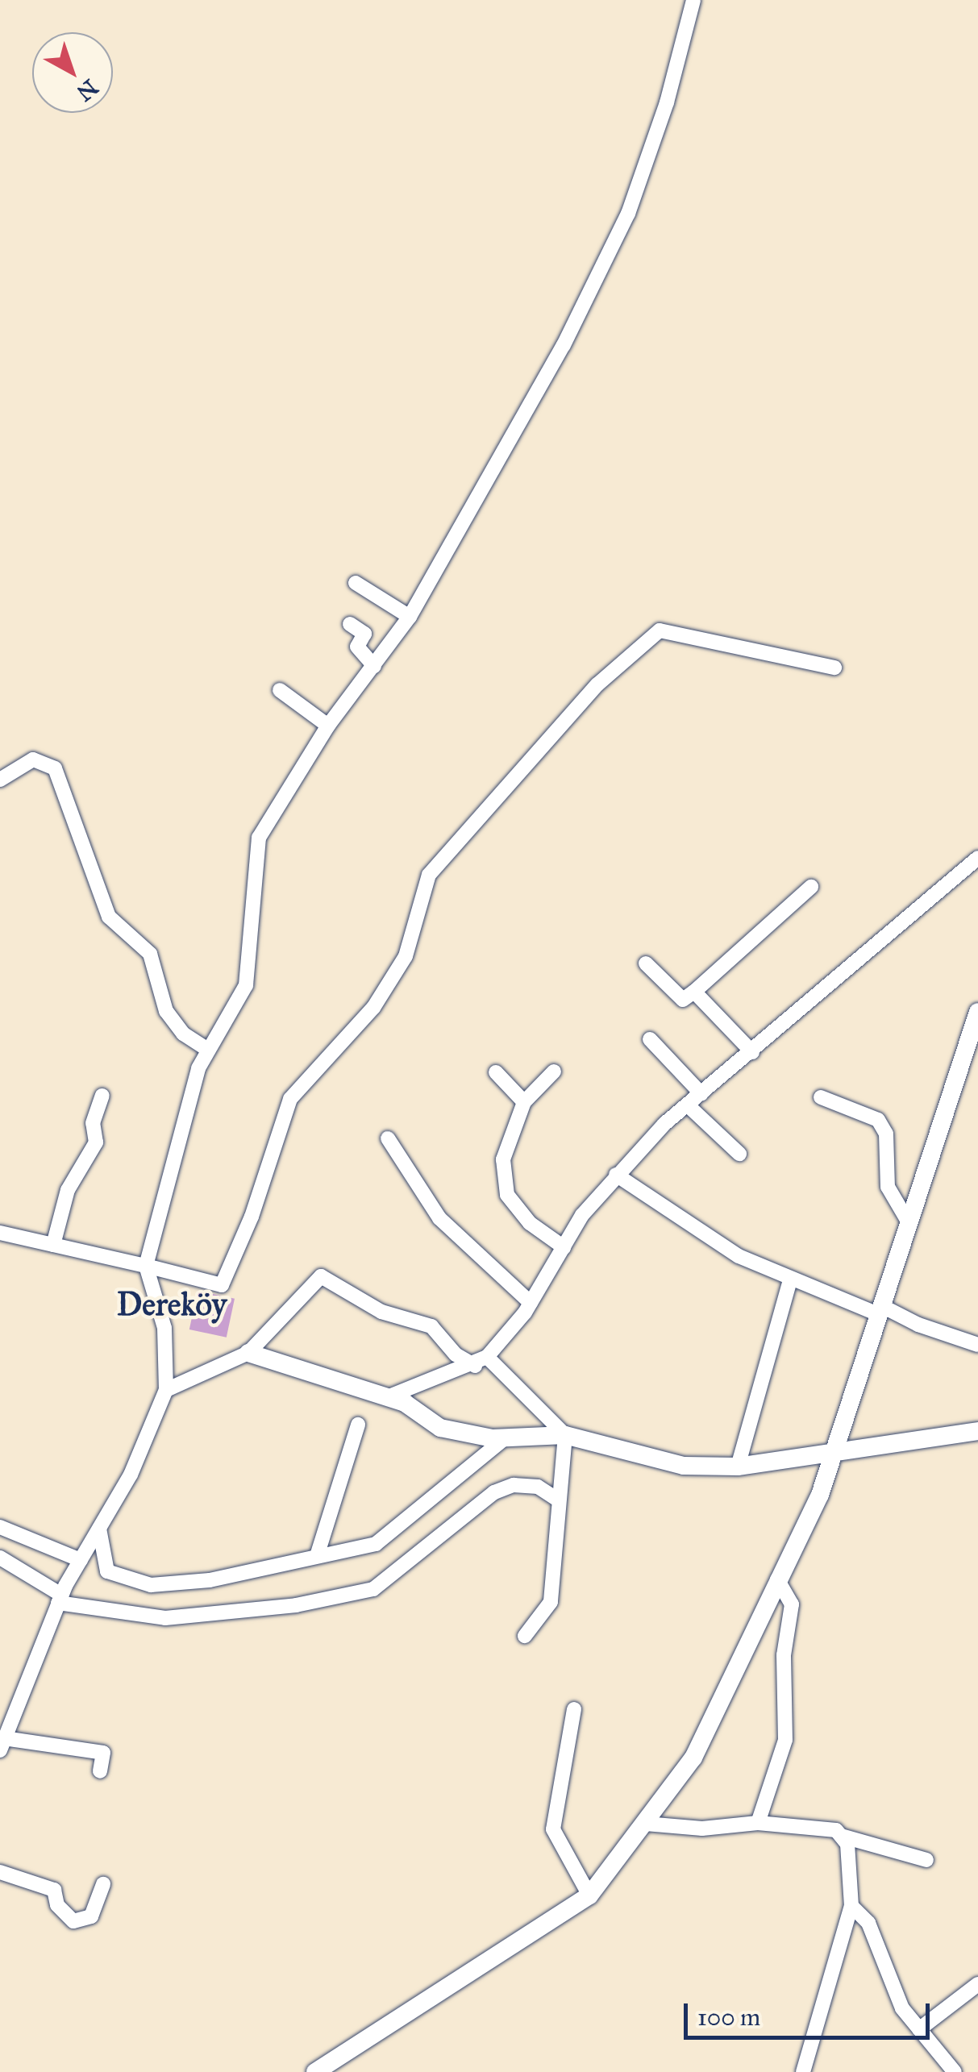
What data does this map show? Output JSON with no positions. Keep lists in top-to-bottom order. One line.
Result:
{"districts":["Dereköy"],"scale_bar":"100 m","north":"bottom right"}
